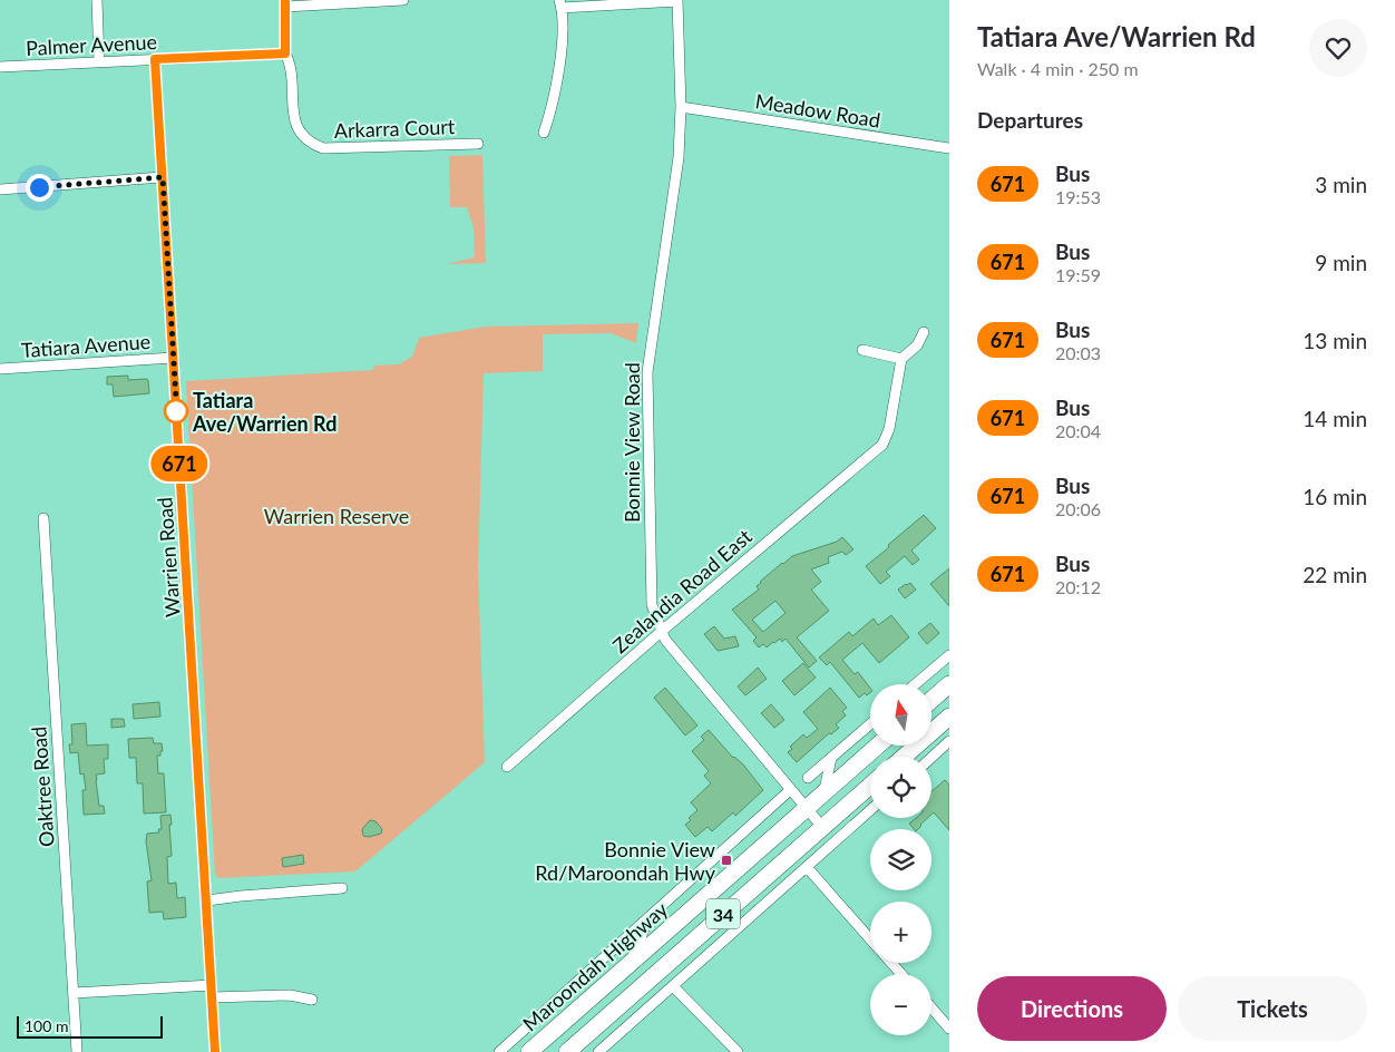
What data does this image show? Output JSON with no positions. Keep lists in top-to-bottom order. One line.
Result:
{"streets":{"highway":["34","Maroondah Highway"],"street":["Palmer Avenue","Meadow Road","Arkarra Court","Tatiara Avenue","Bonnie View Road","Warrien Road","Zealandia Road East","Oaktree Road"]},"crossings":[["Palmer Avenue","Arkarra Court"],["Palmer Avenue","Warrien Road"],["Meadow Road","Bonnie View Road"],["Tatiara Avenue","Warrien Road"],["Bonnie View Road","Zealandia Road East"],["Bonnie View Road","34"],["Bonnie View Road","Maroondah Highway"]],"parks":["Warrien Reserve"],"places":{"other":["Tatiara Ave/Warrien Rd"],"transit":["Bonnie View Rd/Maroondah Hwy"]},"lines":["bus line 671"],"scale_bar":"100 m","north":"top","page":{"on_map":"671","heading":[["Tatiara Ave/Warrien Rd","Walk · 4 min · 250 m"],"Departures"],"list":[{"mark":"671","name":"Bus","note":"19:53","value":"3 min"},{"mark":"671","name":"Bus","note":"19:59","value":"9 min"},{"mark":"671","name":"Bus","note":"20:03","value":"13 min"},{"mark":"671","name":"Bus","note":"20:04","value":"14 min"},{"mark":"671","name":"Bus","note":"20:06","value":"16 min"},{"mark":"671","name":"Bus","note":"20:12","value":"22 min"}],"map_buttons":["+","−"],"buttons":["Directions","Tickets"],"scale":"100 m"}}
